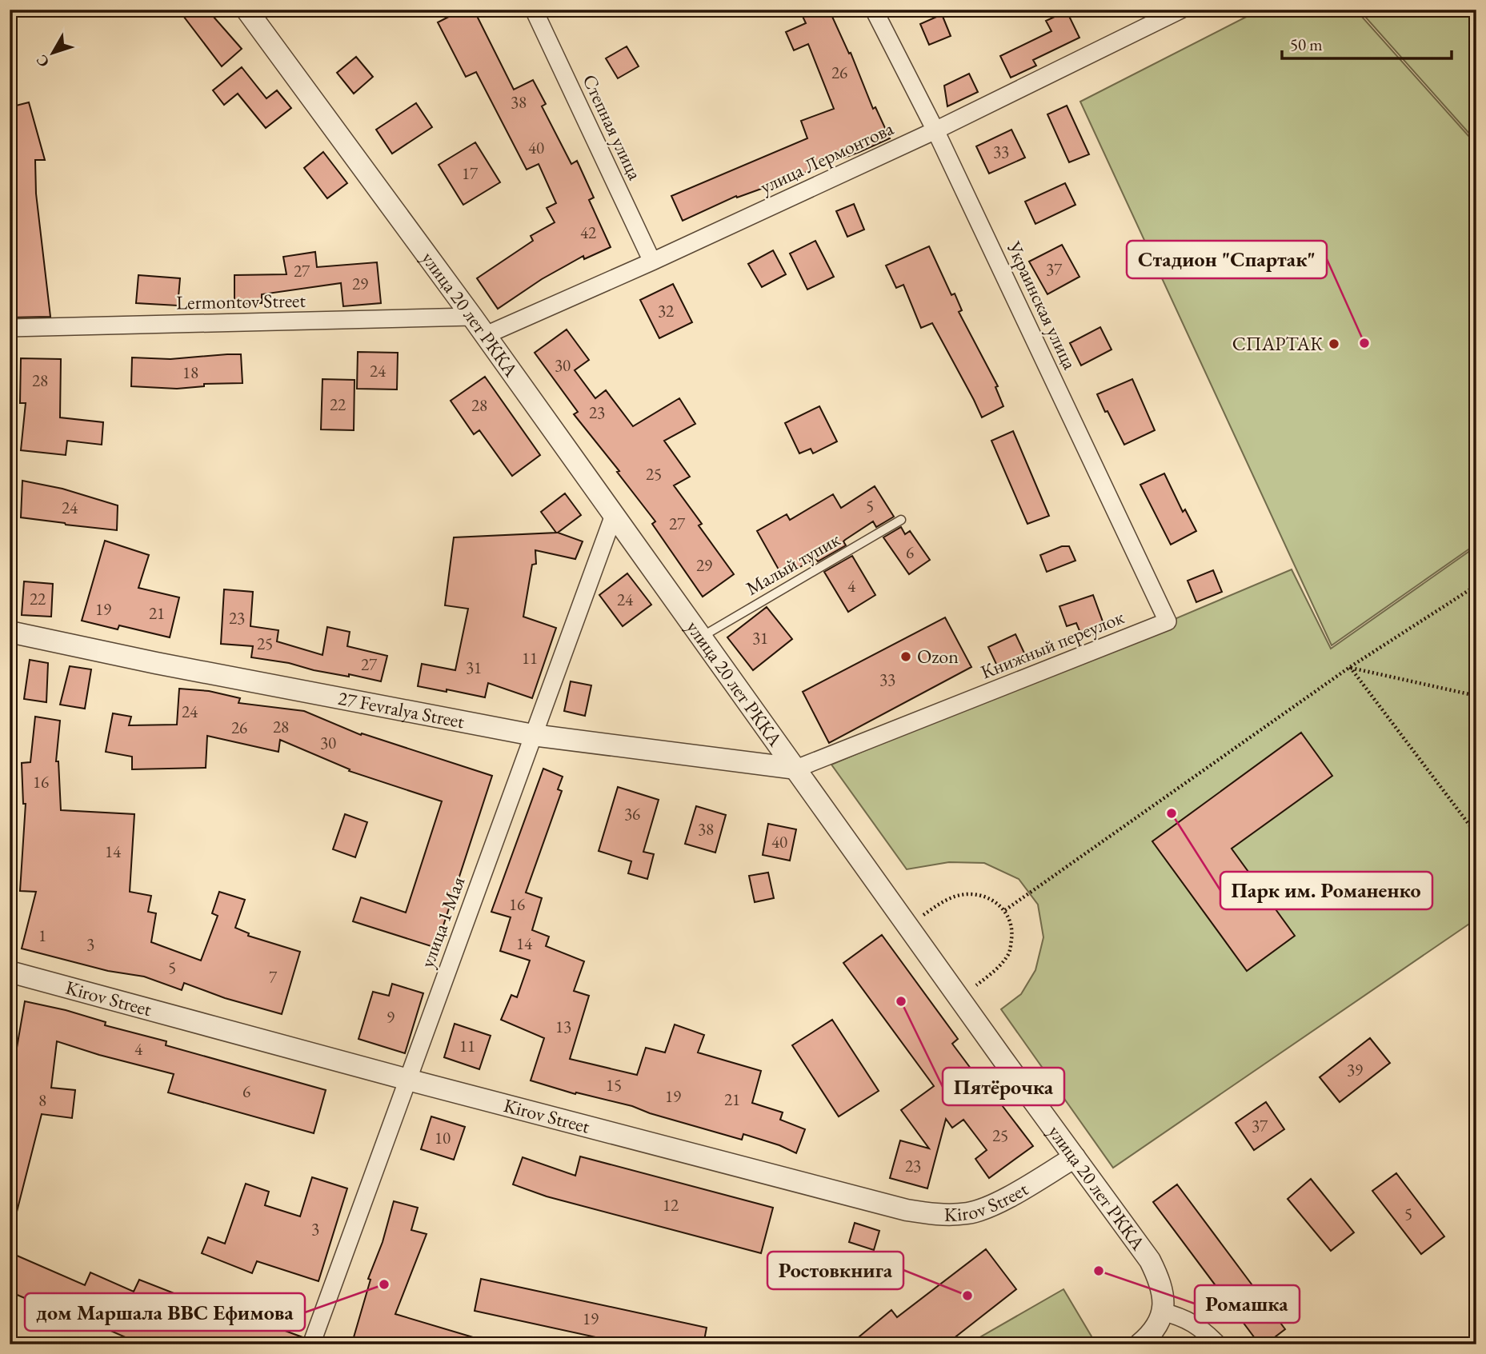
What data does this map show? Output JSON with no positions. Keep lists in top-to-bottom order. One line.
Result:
{"streets":{"street":["Степная улица","улица Лермонтова","Lermontov Street","Украинская улица","улица 20 лет РККА","Книжный переулок","27 Fevralya Street","улица 1 Мая","Kirov Street"],"lane":["Малый тупик"]},"crossings":[["Степная улица","улица Лермонтова"],["улица Лермонтова","Украинская улица"],["улица Лермонтова","улица 20 лет РККА"],["Lermontov Street","улица 20 лет РККА"],["Украинская улица","Книжный переулок"],["улица 20 лет РККА","Малый тупик"],["улица 20 лет РККА","Книжный переулок"],["улица 20 лет РККА","27 Fevralya Street"],["улица 20 лет РККА","улица 1 Мая"],["улица 20 лет РККА","Kirov Street"],["Книжный переулок","27 Fevralya Street"],["27 Fevralya Street","улица 1 Мая"],["улица 1 Мая","Kirov Street"]],"places":["Стадион \"Спартак\"","СПАРТАК","Ozon","Парк им. Романенко","Пятёрочка","Ромашка","дом Маршала ВВС Ефимова","Ростовкнига"],"house_numbers":["26","38","40","33","17","42","37","27","29","32","30","24","18","28","22","28","23","25","5","24","27","6","29","4","22","24","19","21","23","31","25","11","27","31","33","24","28","26","30","16","36","38","40","14","16","1","14","3","5","7","9","13","11","4","39","15","6","19","21","8","37","25","10","23","12","5","3","19"],"scale_bar":"50 m","north":"bottom left"}
